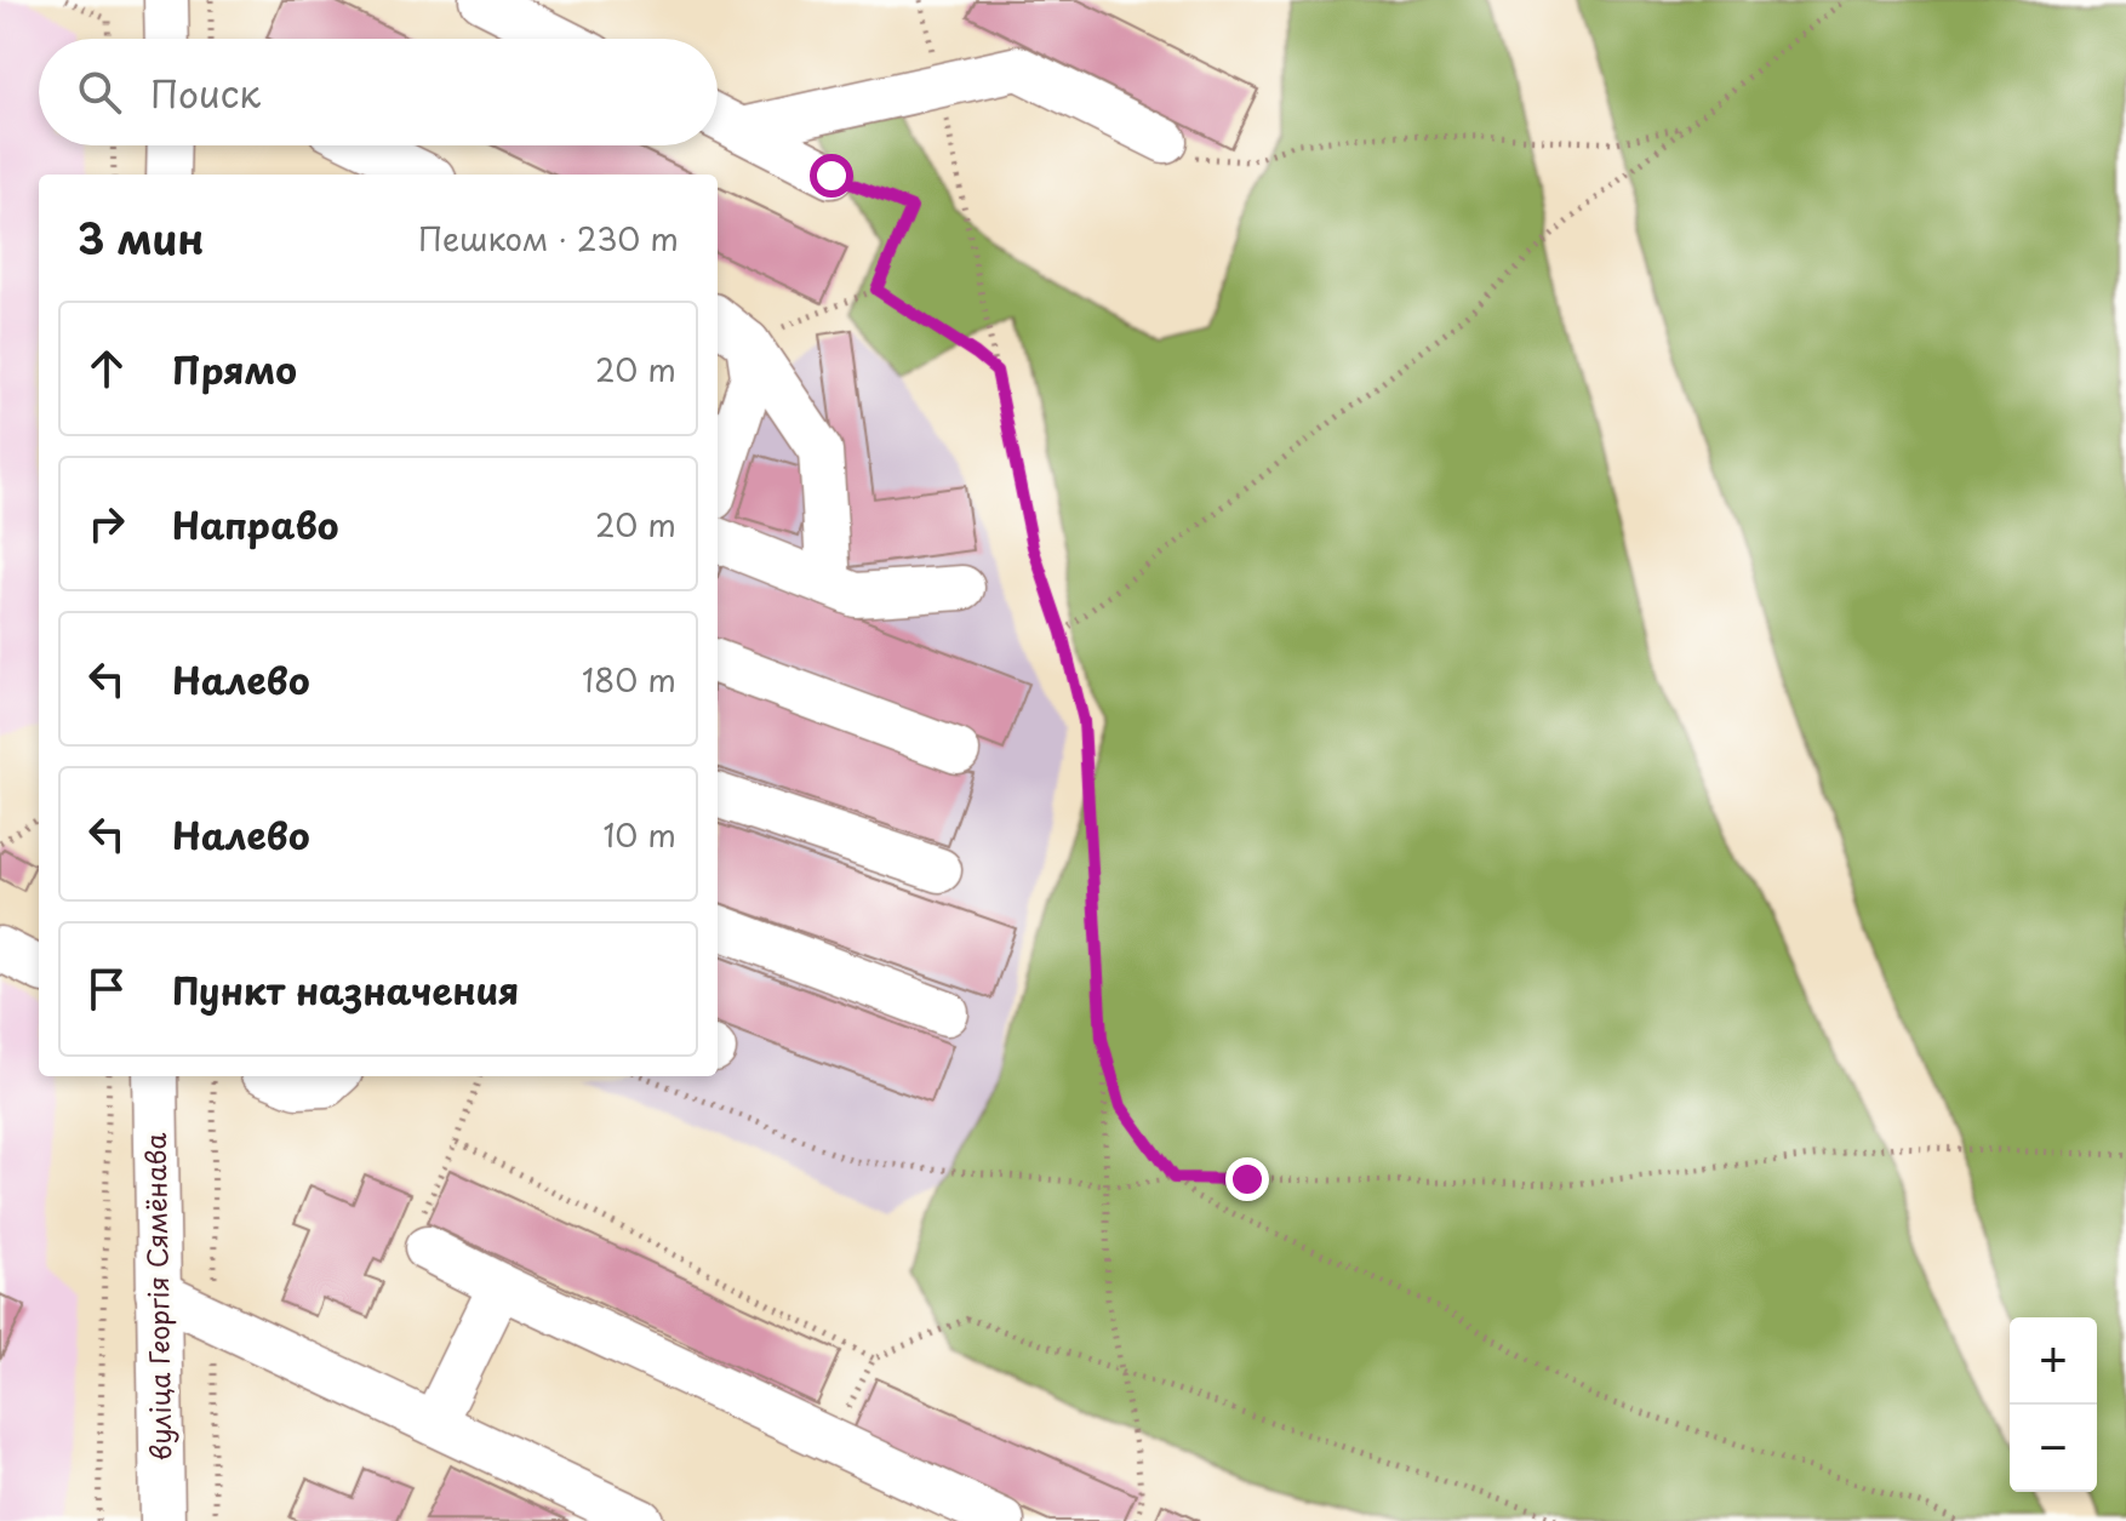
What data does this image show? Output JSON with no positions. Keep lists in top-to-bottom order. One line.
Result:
{"streets":{"street":["вуліца Георгія Сямёнава"]},"page":{"search":"Поиск","heading":["3 мин","Пешком · 230 m"],"list":[["Прямо","20 m"],["Направо","20 m"],["Налево","180 m"],["Налево","10 m"],"Пункт назначения"],"map_buttons":["+","−"]}}
